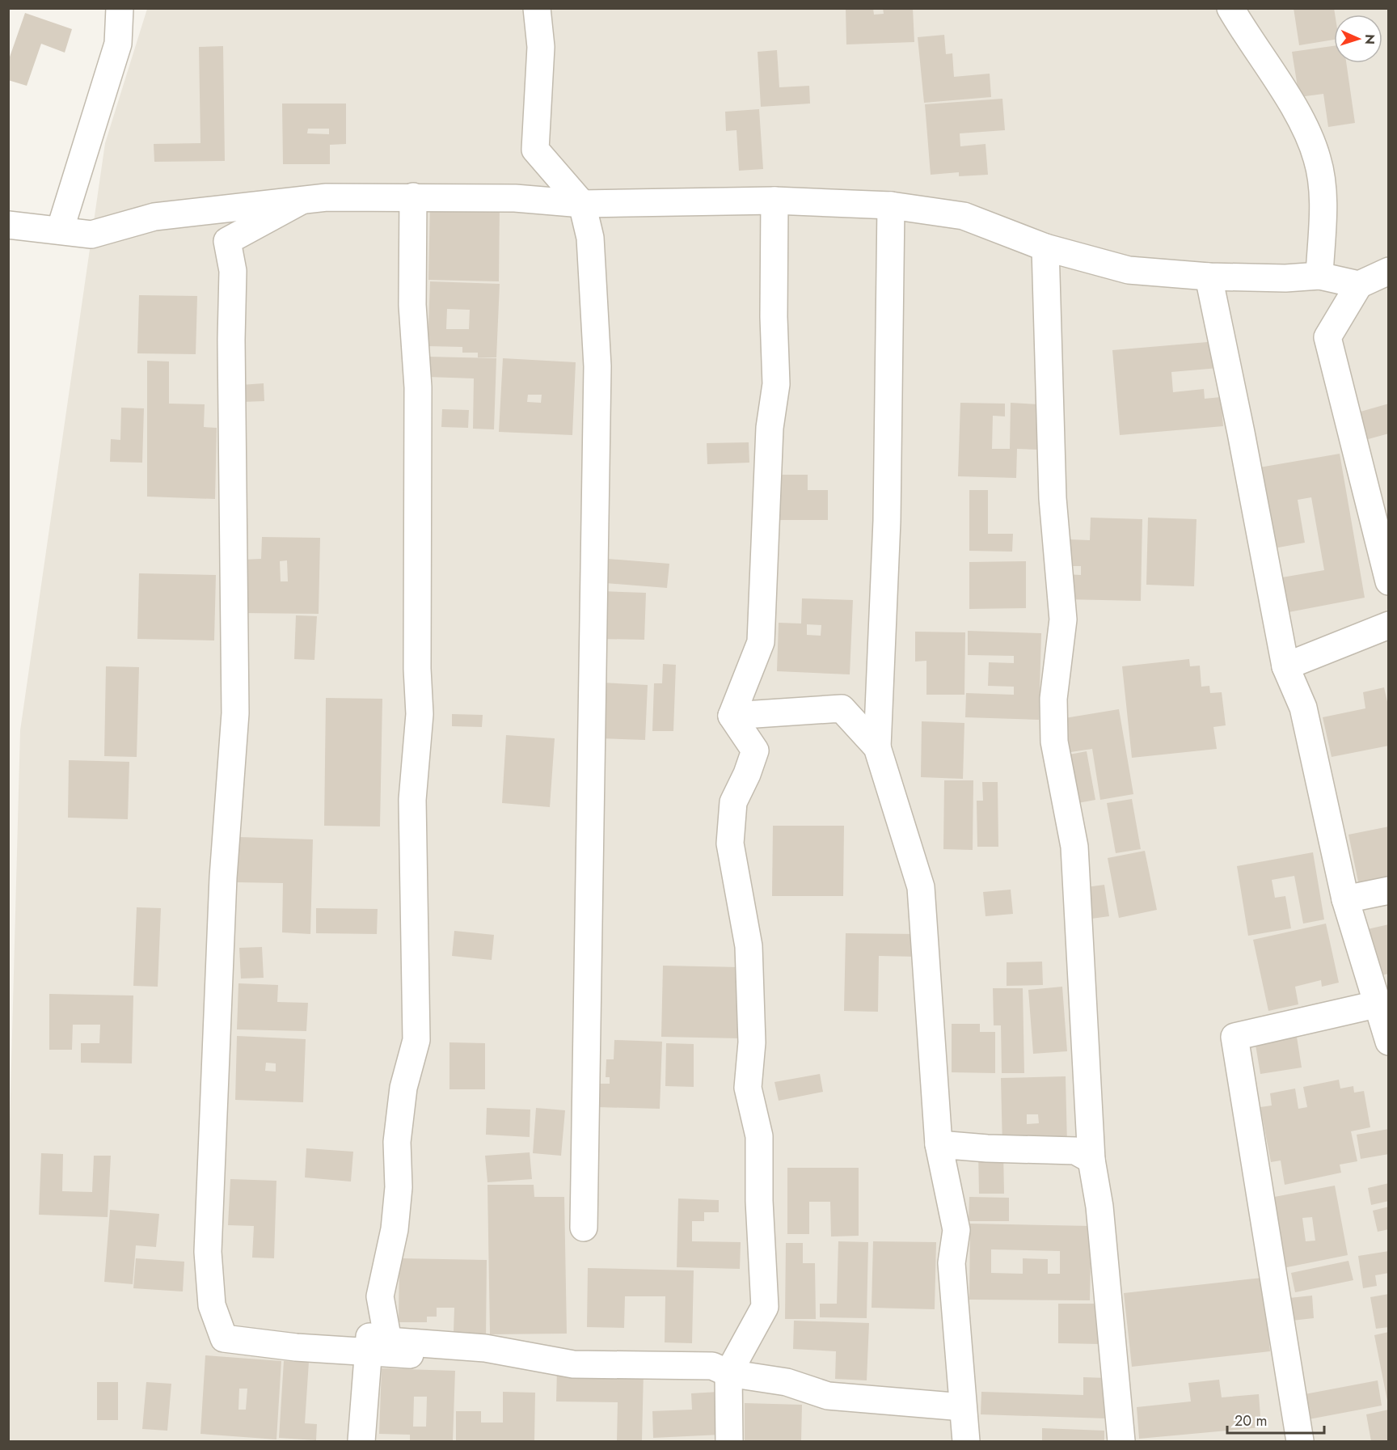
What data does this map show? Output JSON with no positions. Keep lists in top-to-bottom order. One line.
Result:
{"scale_bar":"20 m","north":"right"}
